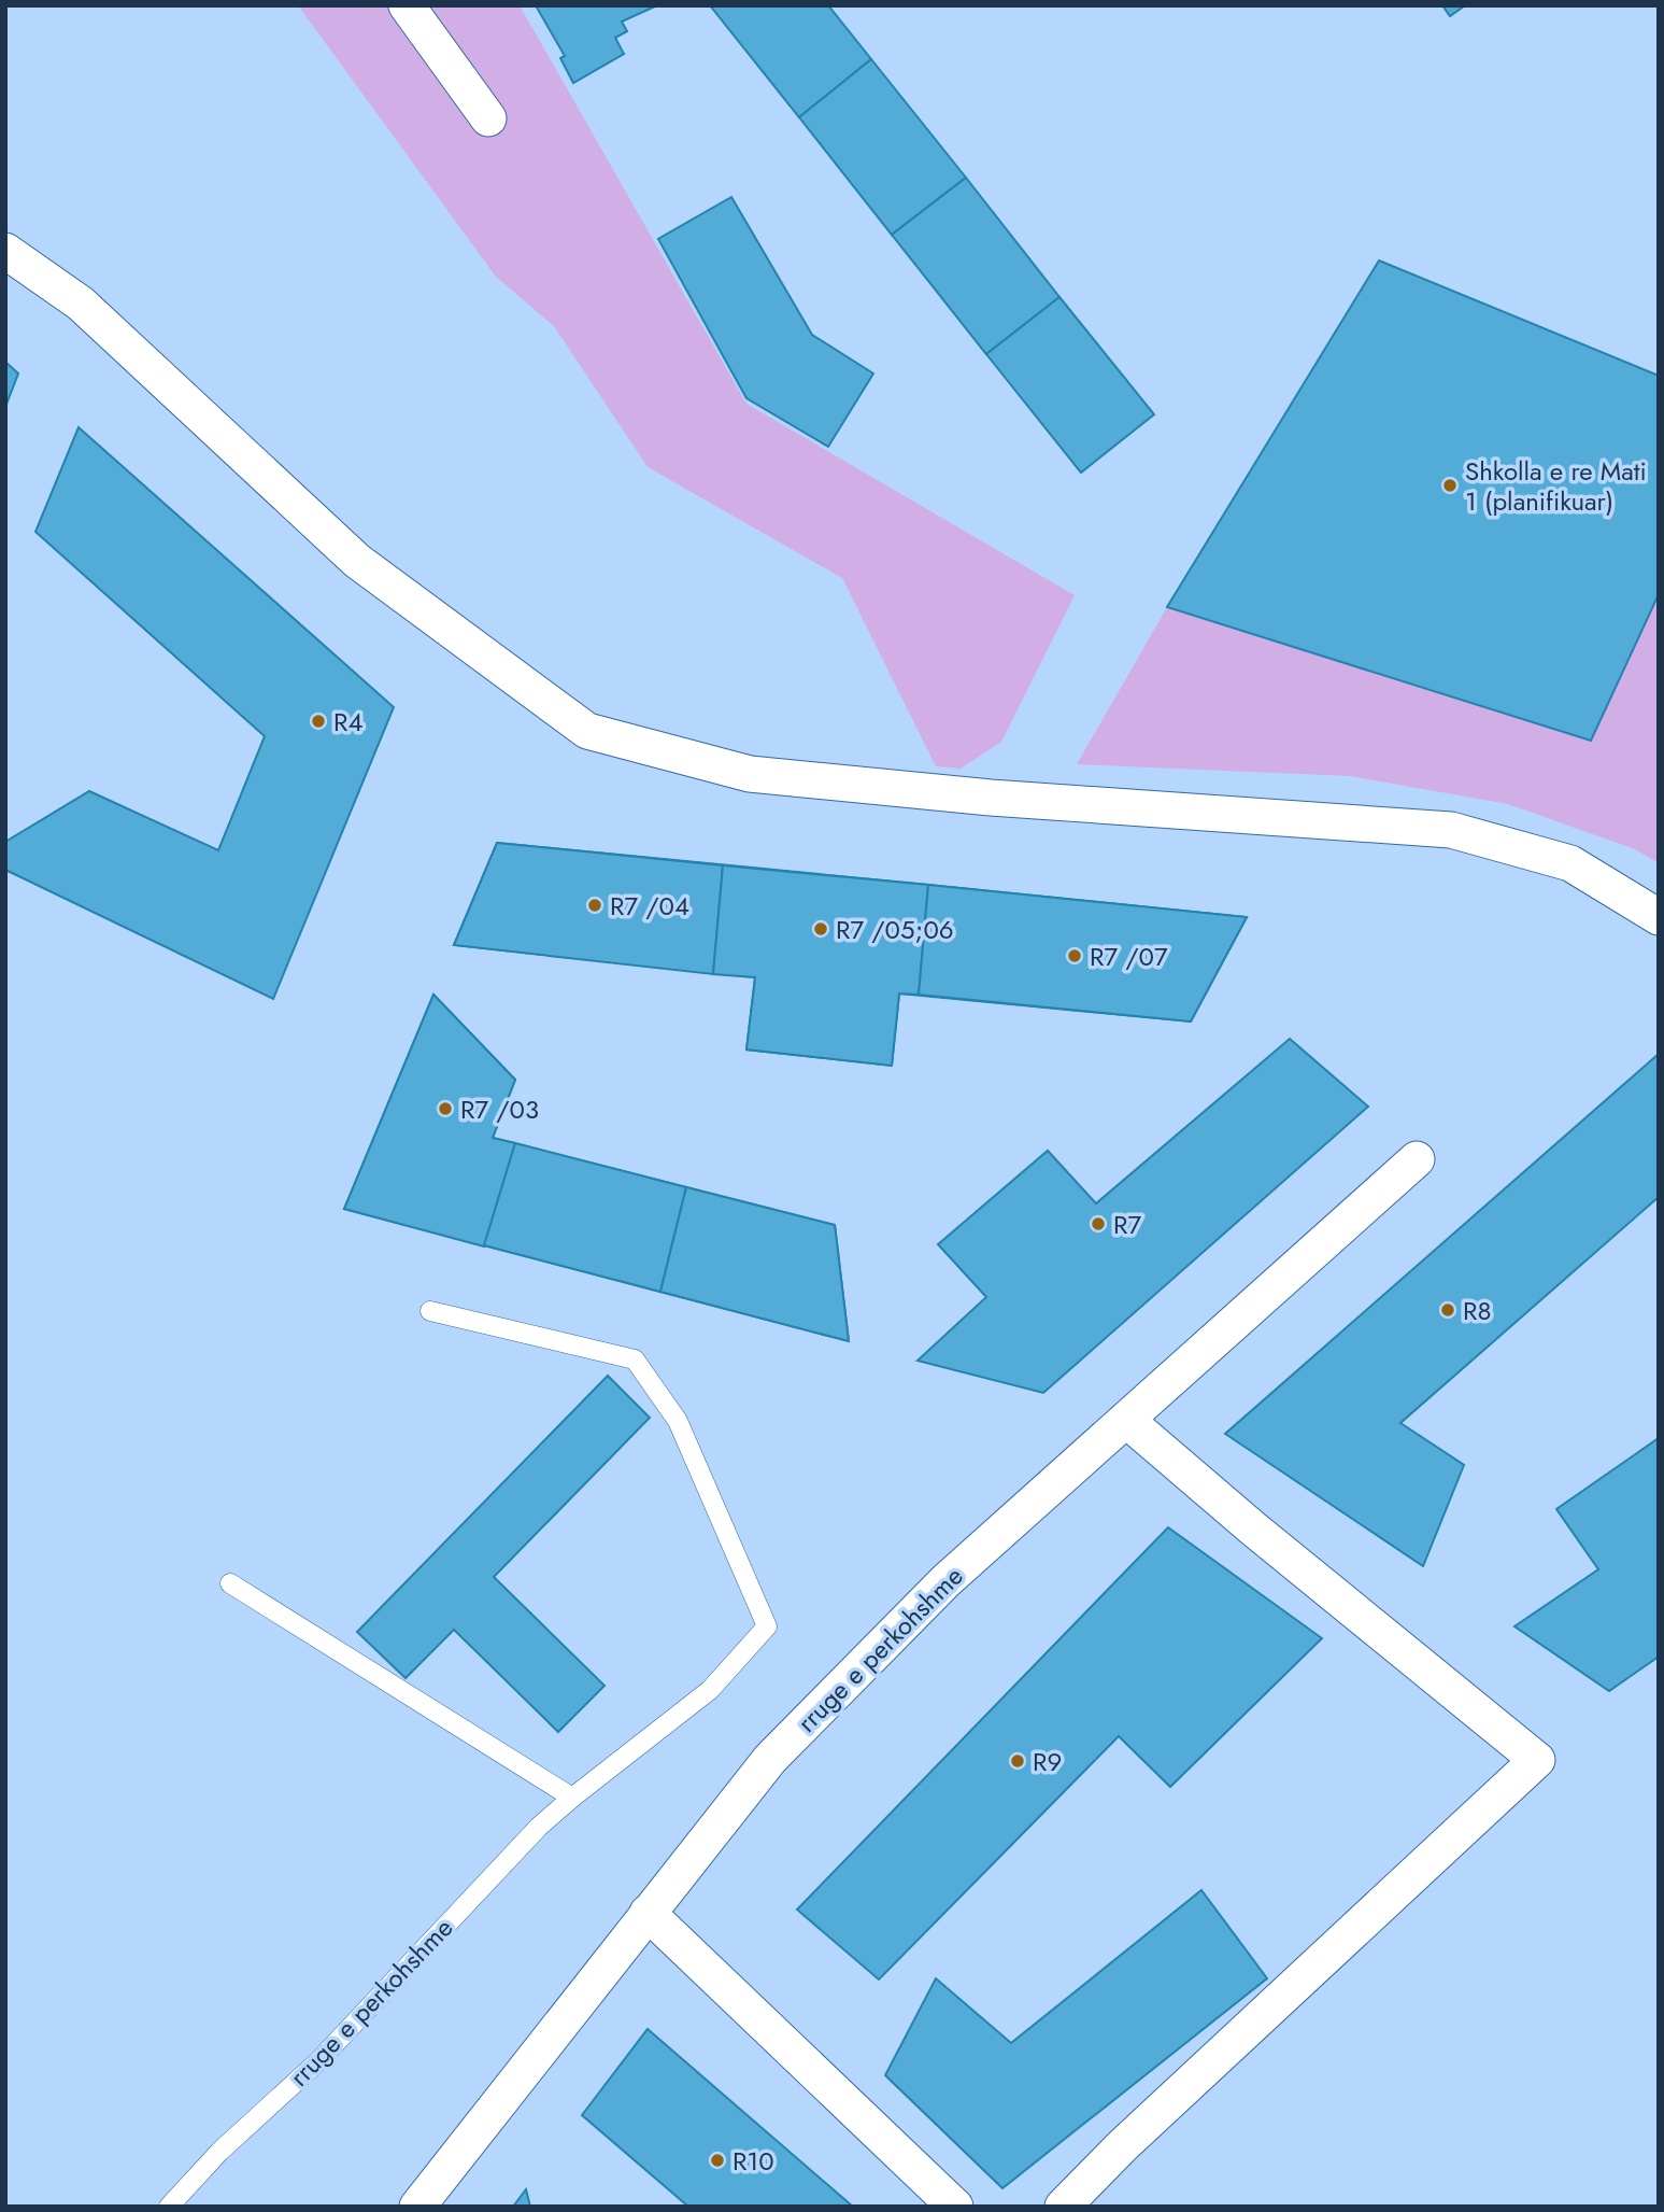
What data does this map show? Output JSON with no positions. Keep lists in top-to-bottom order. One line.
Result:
{"streets":{"street":["rruge e perkohshme"]},"places":["Shkolla e re Mati 1 (planifikuar)","R4","R7 /04","R7 /05;06","R7 /07","R7 /03","R7","R8","R9","R10"]}
